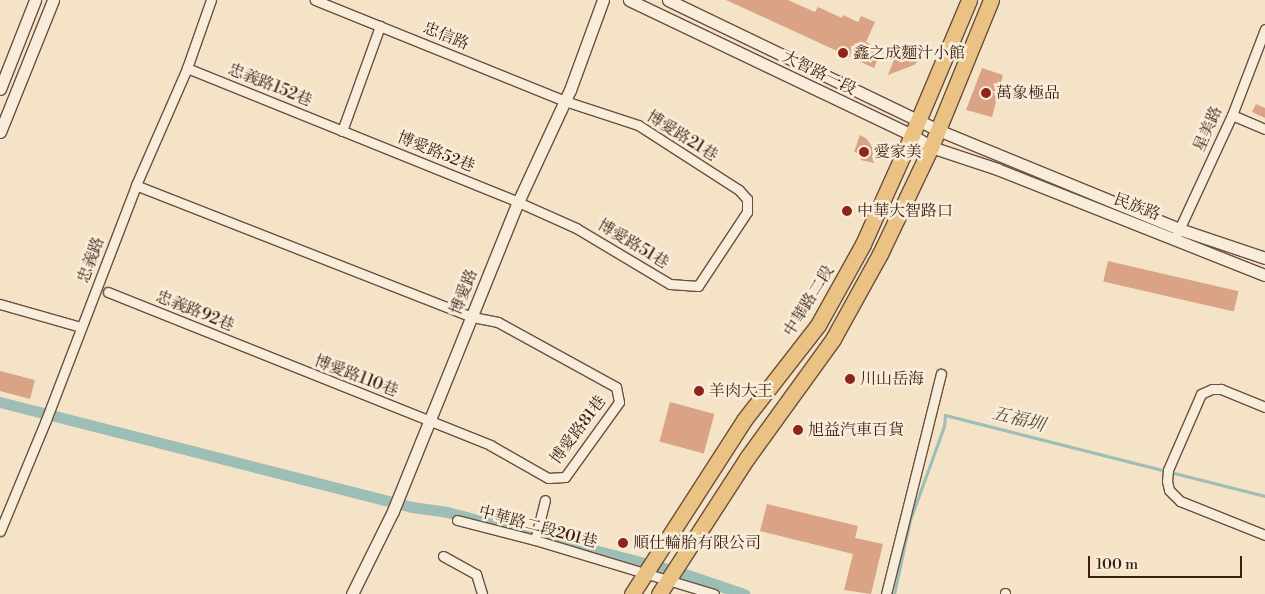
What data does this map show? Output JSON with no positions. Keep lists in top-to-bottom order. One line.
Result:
{"streets":{"main road":["中華路二段"],"street":["忠信路","大智路一段","忠義路152巷","星美路","博愛路21巷","博愛路52巷","民族路","博愛路51巷","忠義路","博愛路","忠義路92巷","博愛路110巷","博愛路81巷","中華路二段201巷"]},"crossings":[["忠信路","博愛路21巷"],["忠信路","博愛路"],["大智路一段","民族路"],["大智路一段","中華路二段"],["忠義路152巷","博愛路52巷"],["忠義路152巷","忠義路"],["星美路","民族路"],["博愛路21巷","博愛路51巷"],["博愛路21巷","博愛路"],["博愛路52巷","博愛路51巷"],["博愛路52巷","博愛路"],["博愛路51巷","博愛路"],["博愛路","博愛路110巷"],["博愛路","博愛路81巷"],["中華路二段","中華路二段201巷"],["忠義路92巷","博愛路110巷"],["博愛路110巷","博愛路81巷"]],"water":["五福圳"],"places":["鑫之成麵汁小館","萬象極品","愛家美","中華大智路口","川山岳海","羊肉大王","旭益汽車百貨","順仕輪胎有限公司"],"scale_bar":"100 m"}
